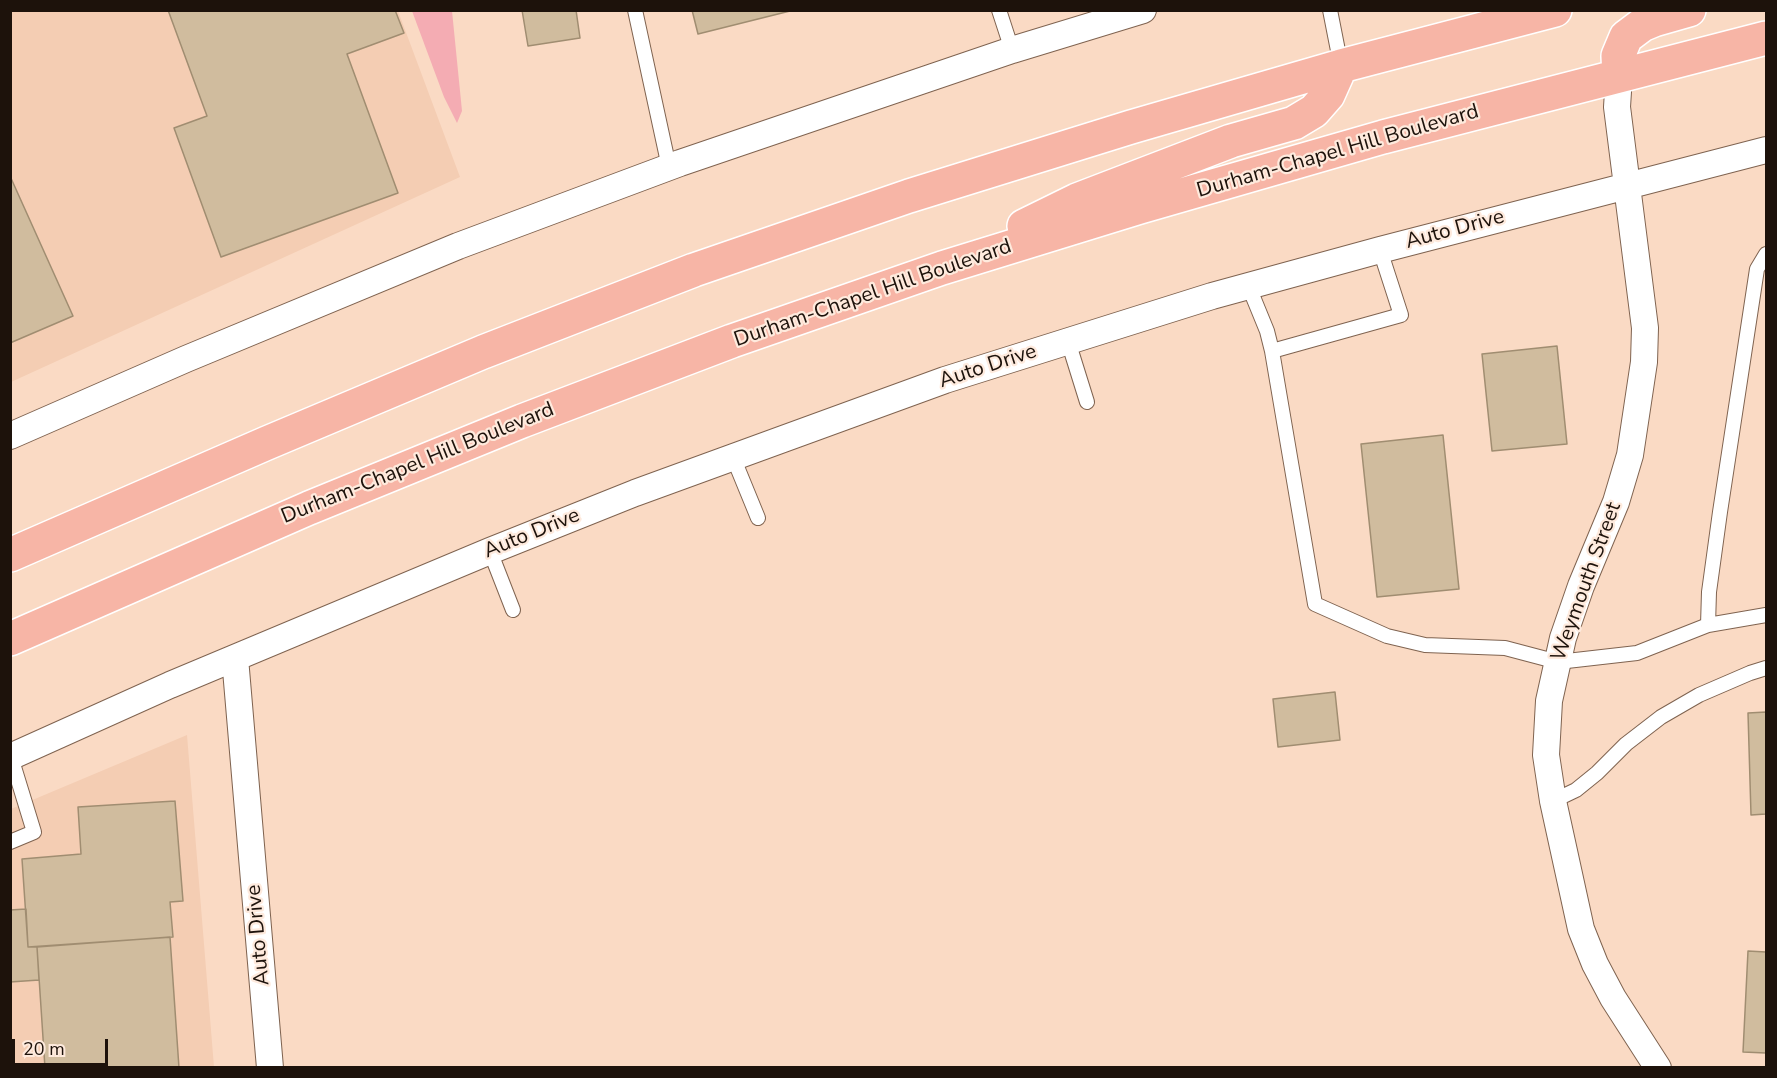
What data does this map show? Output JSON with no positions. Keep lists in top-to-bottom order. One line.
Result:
{"streets":{"main road":["Durham-Chapel Hill Boulevard"],"street":["Auto Drive","Weymouth Street"]},"crossings":[["Durham-Chapel Hill Boulevard","Weymouth Street"],["Auto Drive","Weymouth Street"]],"scale_bar":"20 m"}
